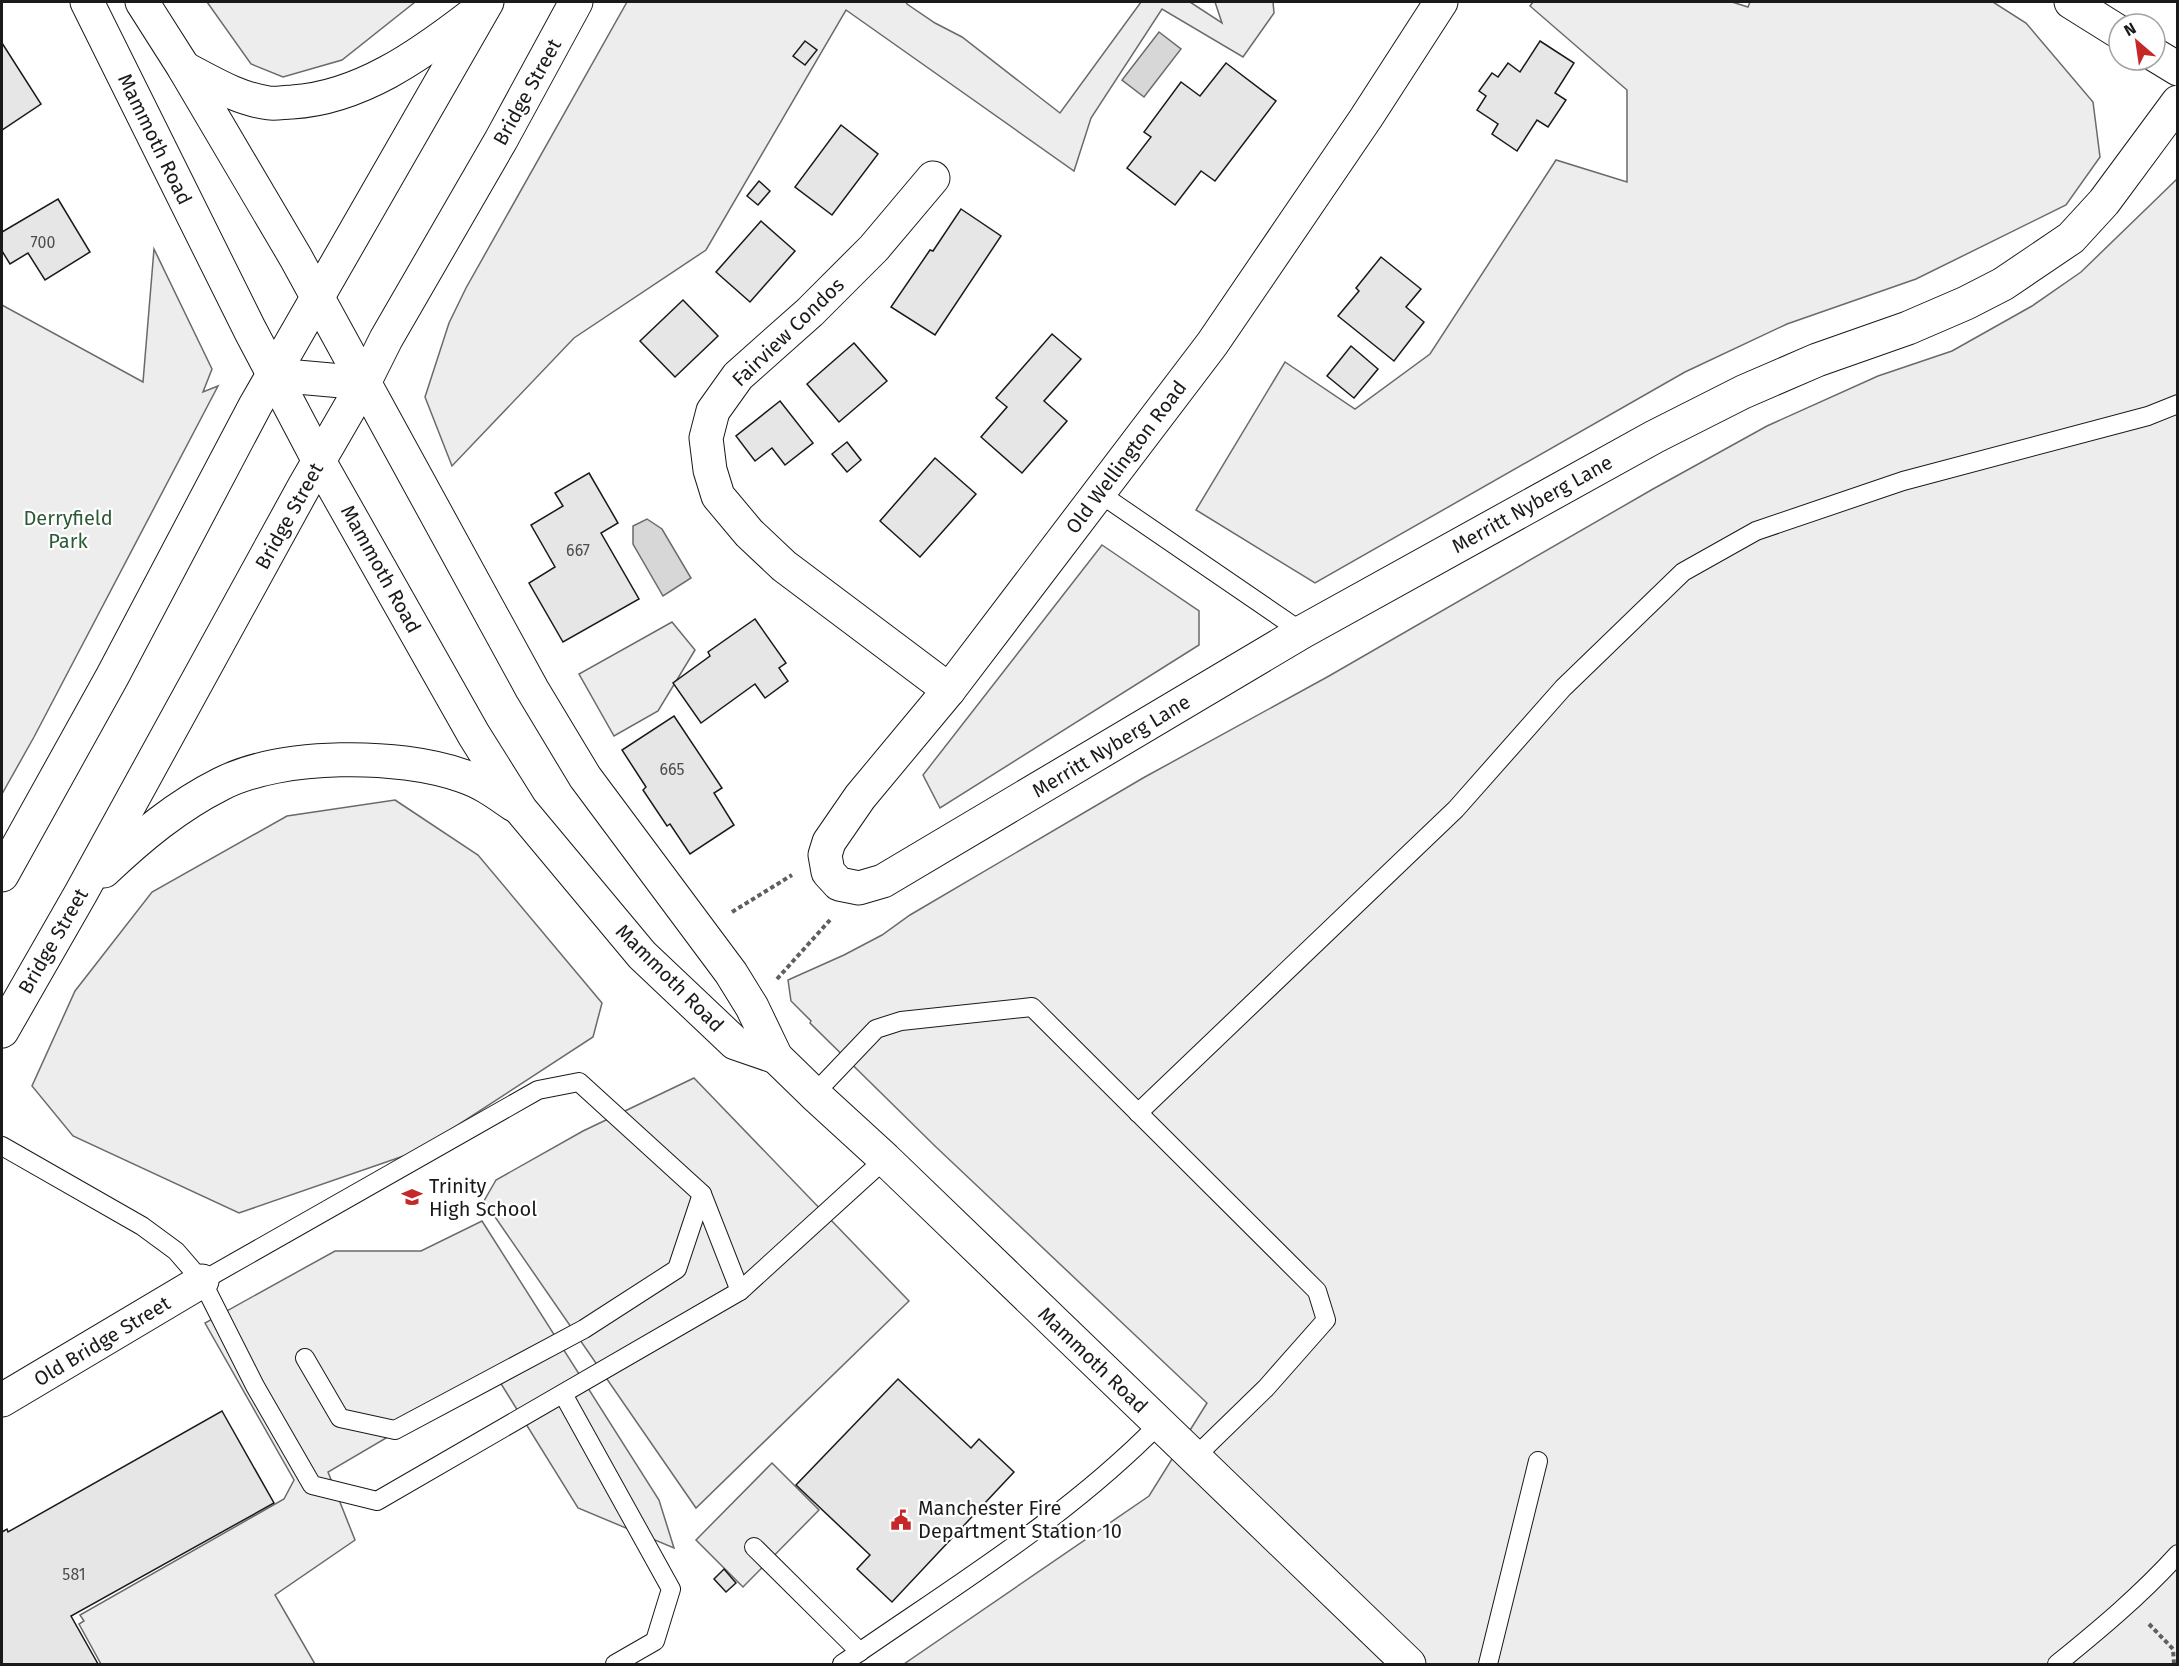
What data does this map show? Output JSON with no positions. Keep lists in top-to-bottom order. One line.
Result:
{"streets":{"main road":["Bridge Street","Mammoth Road","Fairview Condos","Old Wellington Road","Merritt Nyberg Lane","Old Bridge Street"]},"crossings":[["Bridge Street","Mammoth Road"],["Fairview Condos","Old Wellington Road"]],"parks":["Derryfield Park"],"places":{"school or university":["Trinity High School"],"public building":["Manchester Fire Department Station 10"]},"house_numbers":["700","667","665","581"],"north":"top left"}
